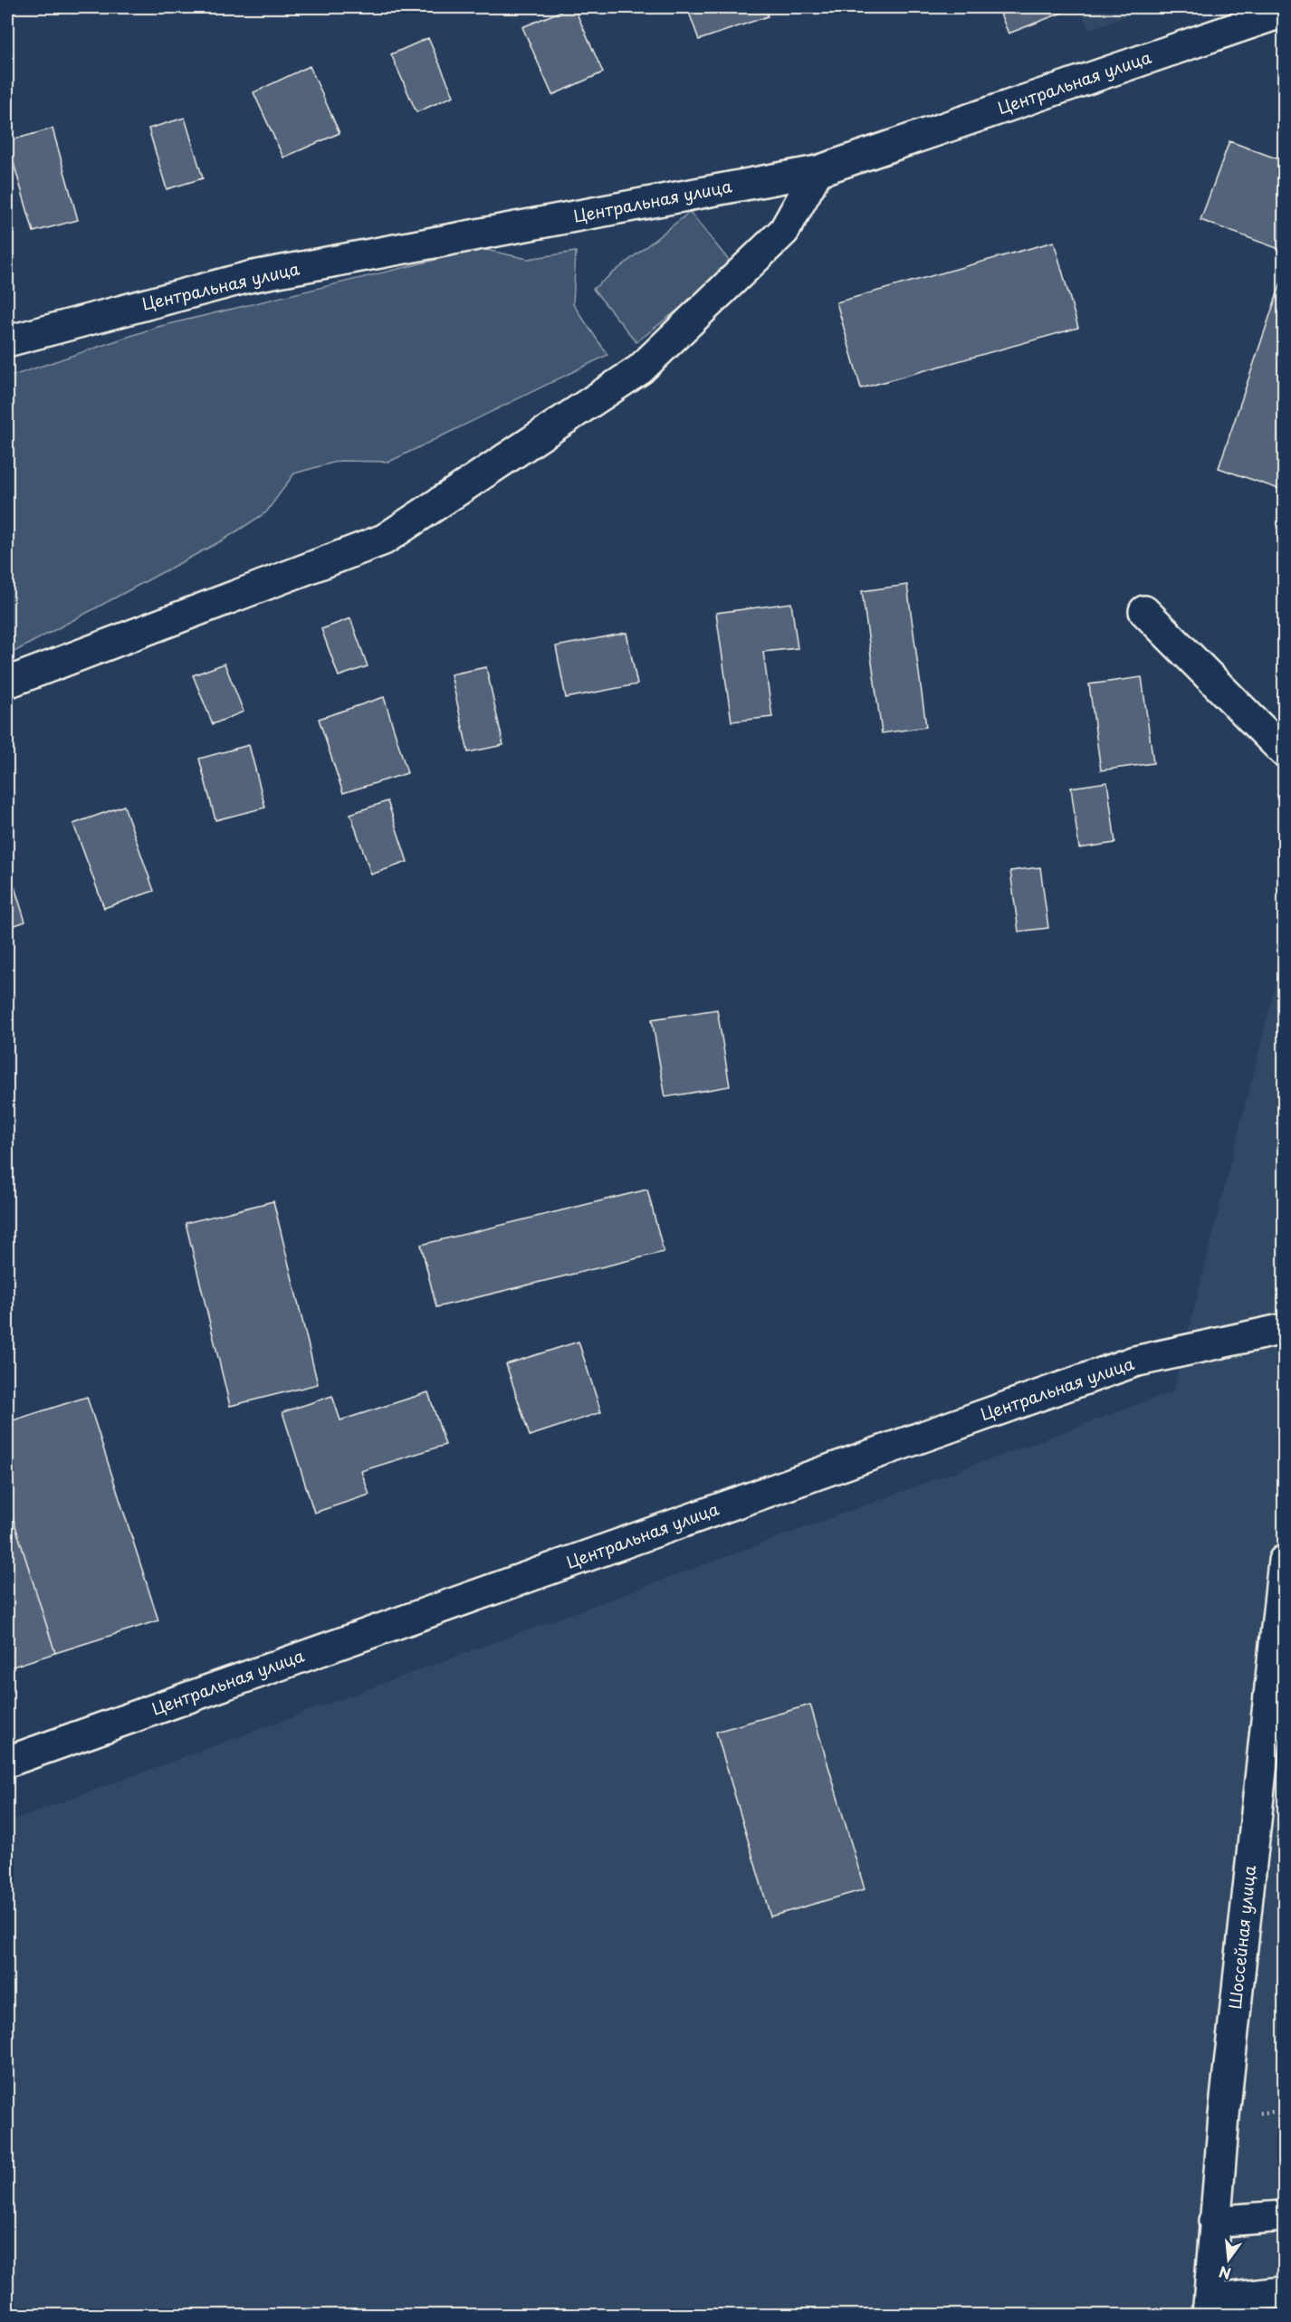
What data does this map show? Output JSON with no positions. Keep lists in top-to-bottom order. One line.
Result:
{"streets":{"street":["Центральная улица","Шоссейная улица"]},"north":"bottom"}
